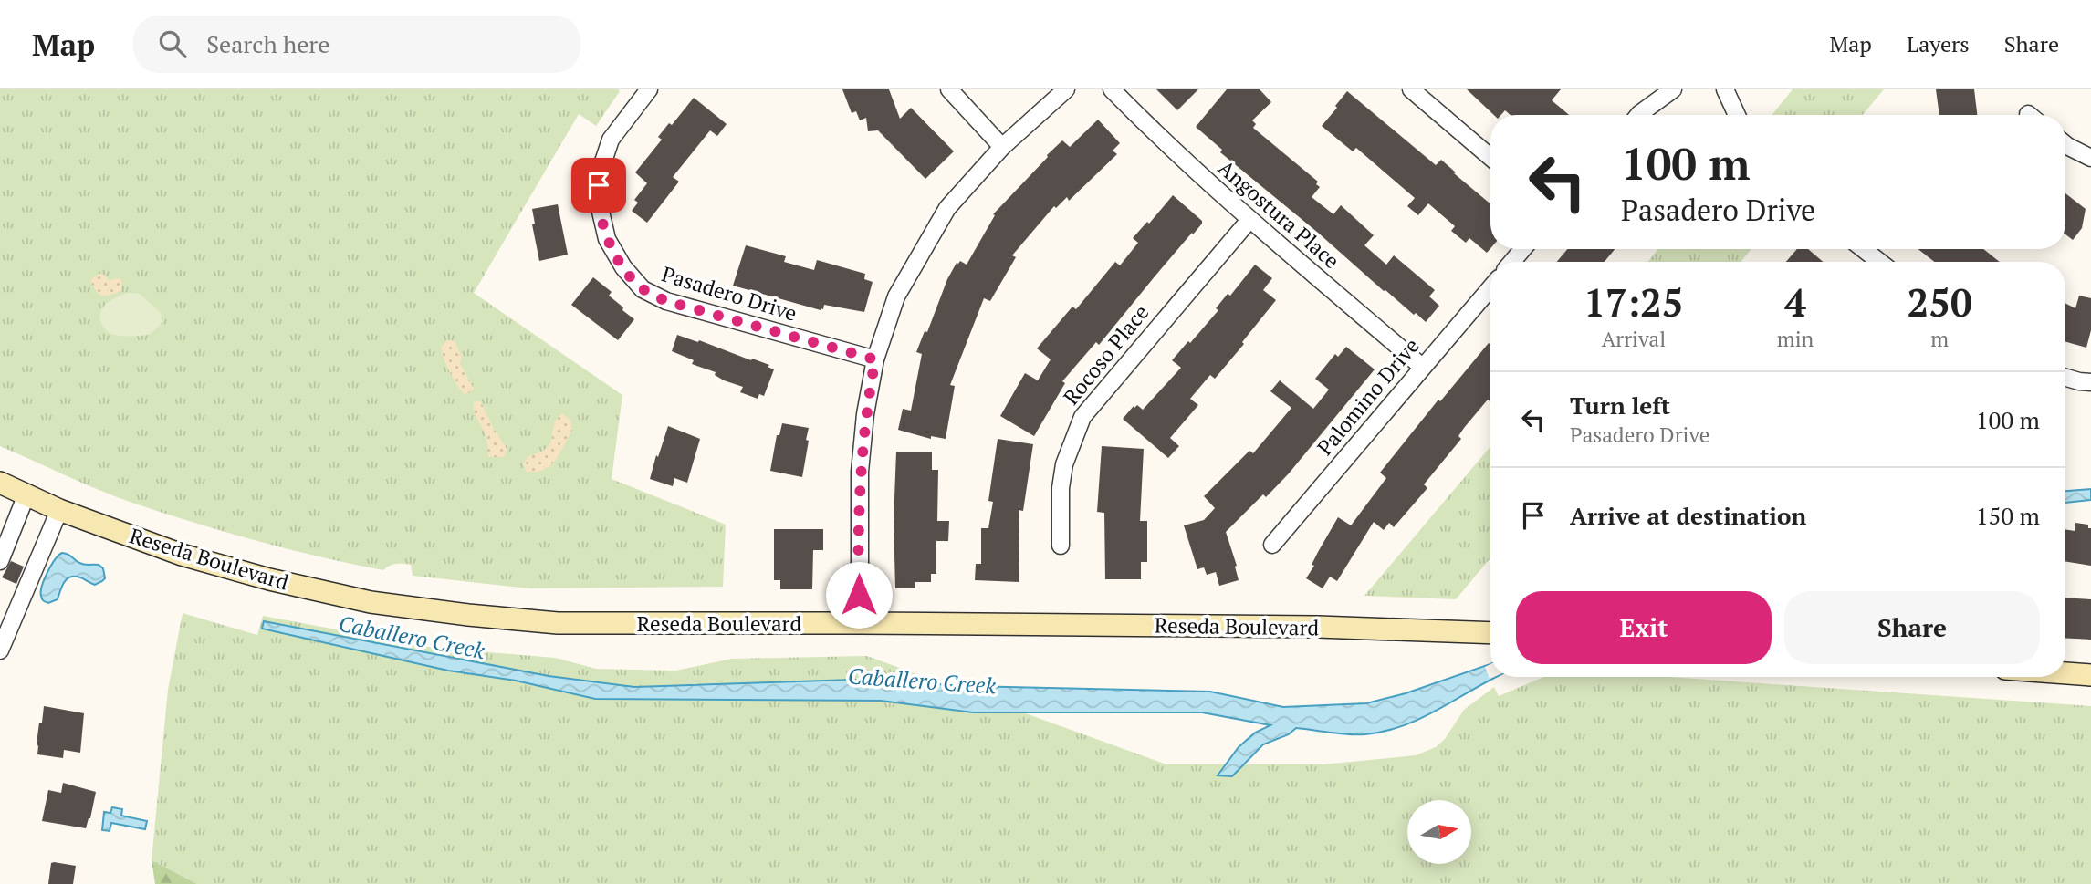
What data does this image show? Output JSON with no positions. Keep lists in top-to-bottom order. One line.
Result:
{"streets":{"main road":["Reseda Boulevard"],"street":["Angostura Place","Pasadero Drive","Rocoso Place","Palomino Drive"]},"crossings":[["Angostura Place","Rocoso Place"],["Angostura Place","Palomino Drive"]],"water":["Caballero Creek"],"north":"right","page":{"header":"Map","search":"Search here","nav":["Map","Layers","Share"],"turn":["100 m","Pasadero Drive"],"eta":["17:25","Arrival","4","min","250","m"],"list":[{"name":"Turn left","note":"Pasadero Drive","value":"100 m"},{"name":"Arrive at destination","value":"150 m"}],"buttons":["Exit","Share"]}}
